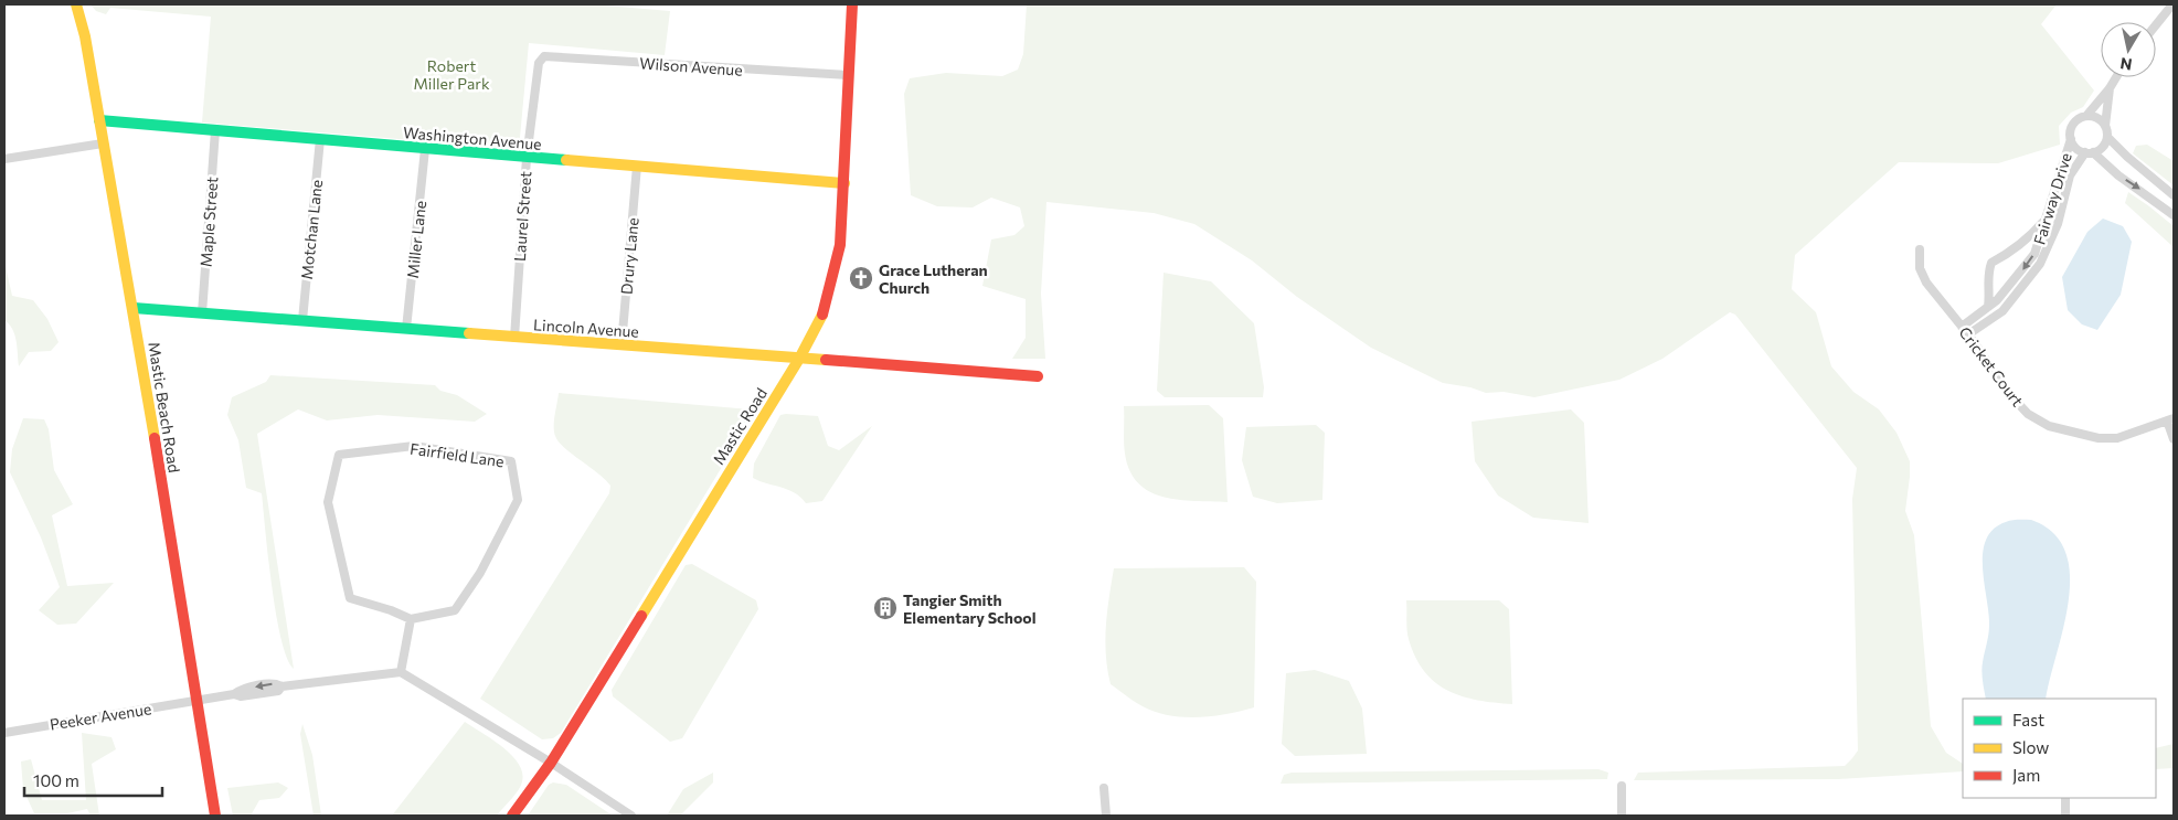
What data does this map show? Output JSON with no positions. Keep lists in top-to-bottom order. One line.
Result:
{"streets":{"street":["Wilson Avenue","Washington Avenue","Fairway Drive","Laurel Street","Maple Street","Motchan Lane","Miller Lane","Drury Lane","Lincoln Avenue","Cricket Court","Mastic Beach Road","Mastic Road","Fairfield Lane","Peeker Avenue"]},"crossings":[["Wilson Avenue","Laurel Street"],["Wilson Avenue","Mastic Road"],["Washington Avenue","Laurel Street"],["Washington Avenue","Maple Street"],["Washington Avenue","Motchan Lane"],["Washington Avenue","Miller Lane"],["Washington Avenue","Drury Lane"],["Washington Avenue","Mastic Beach Road"],["Washington Avenue","Mastic Road"],["Fairway Drive","Cricket Court"],["Laurel Street","Lincoln Avenue"],["Maple Street","Lincoln Avenue"],["Motchan Lane","Lincoln Avenue"],["Miller Lane","Lincoln Avenue"],["Drury Lane","Lincoln Avenue"],["Lincoln Avenue","Mastic Beach Road"],["Lincoln Avenue","Mastic Road"],["Mastic Beach Road","Peeker Avenue"]],"parks":["Robert Miller Park"],"places":{"church":["Grace Lutheran Church"],"building":["Tangier Smith Elementary School"]},"legend":["Fast","Slow","Jam"],"scale_bar":"100 m","north":"bottom"}
